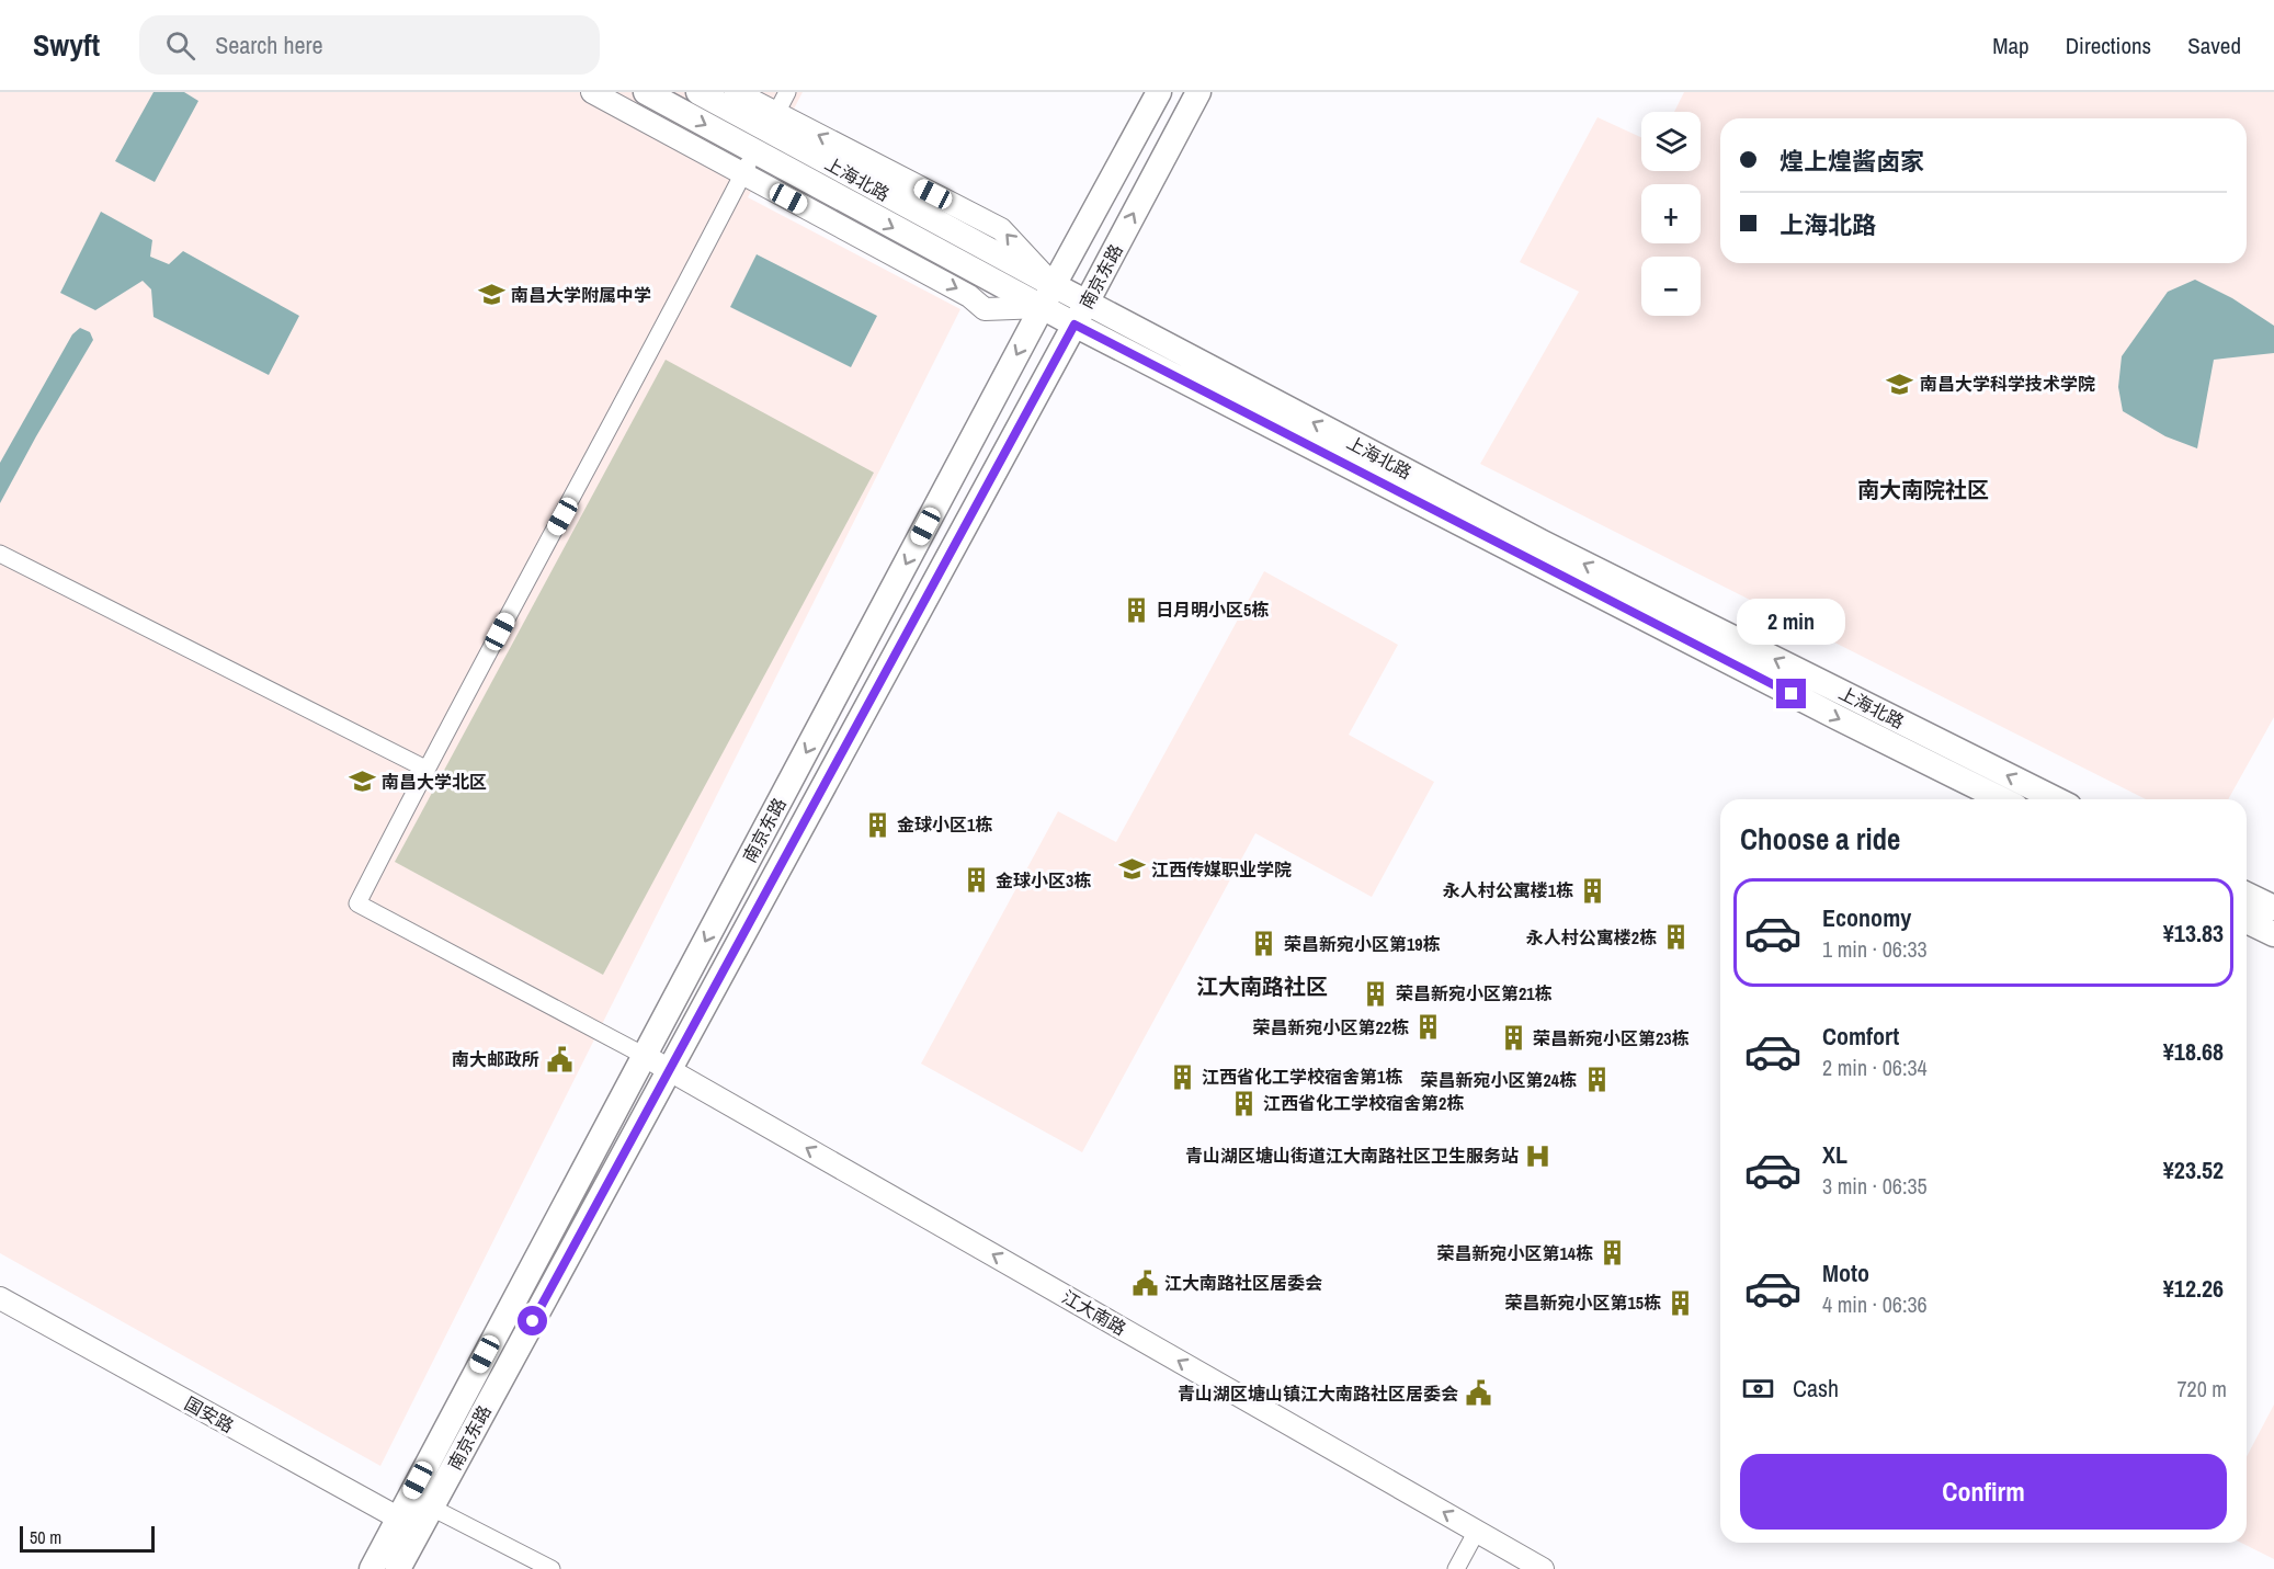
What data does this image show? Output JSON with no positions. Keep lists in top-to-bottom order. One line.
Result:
{"streets":{"main road":["上海北路","南京东路"],"street":["江大南路","国安路"]},"crossings":[["上海北路","南京东路"],["南京东路","江大南路"],["南京东路","国安路"]],"one_way":["江大南路"],"districts":["南大南院社区","江大南路社区"],"places":{"school or university":["南昌大学附属中学","南昌大学科学技术学院","南昌大学北区","江西传媒职业学院"],"building":["日月明小区5栋","金球小区1栋","金球小区3栋","永人村公寓楼1栋","永人村公寓楼2栋","荣昌新宛小区第19栋","荣昌新宛小区第21栋","荣昌新宛小区第22栋","荣昌新宛小区第23栋","江西省化工学校宿舍第1栋","荣昌新宛小区第24栋","江西省化工学校宿舍第2栋","荣昌新宛小区第14栋","荣昌新宛小区第15栋"],"public building":["南大邮政所","江大南路社区居委会","青山湖区塘山镇江大南路社区居委会"],"hospital":["青山湖区塘山街道江大南路社区卫生服务站"]},"scale_bar":"50 m","page":{"header":"Swyft","search":"Search here","nav":["Map","Directions","Saved"],"map_buttons":["+","−"],"banner":["煌上煌酱卤家","上海北路"],"bubble":"2 min","heading":"Choose a ride","list":[{"name":"Economy","note":"1 min · 06:33","value":"¥13.83"},{"name":"Comfort","note":"2 min · 06:34","value":"¥18.68"},{"name":"XL","note":"3 min · 06:35","value":"¥23.52"},{"name":"Moto","note":"4 min · 06:36","value":"¥12.26"}],"pay":["Cash","720 m"],"buttons":"Confirm","scale":"50 m"}}
